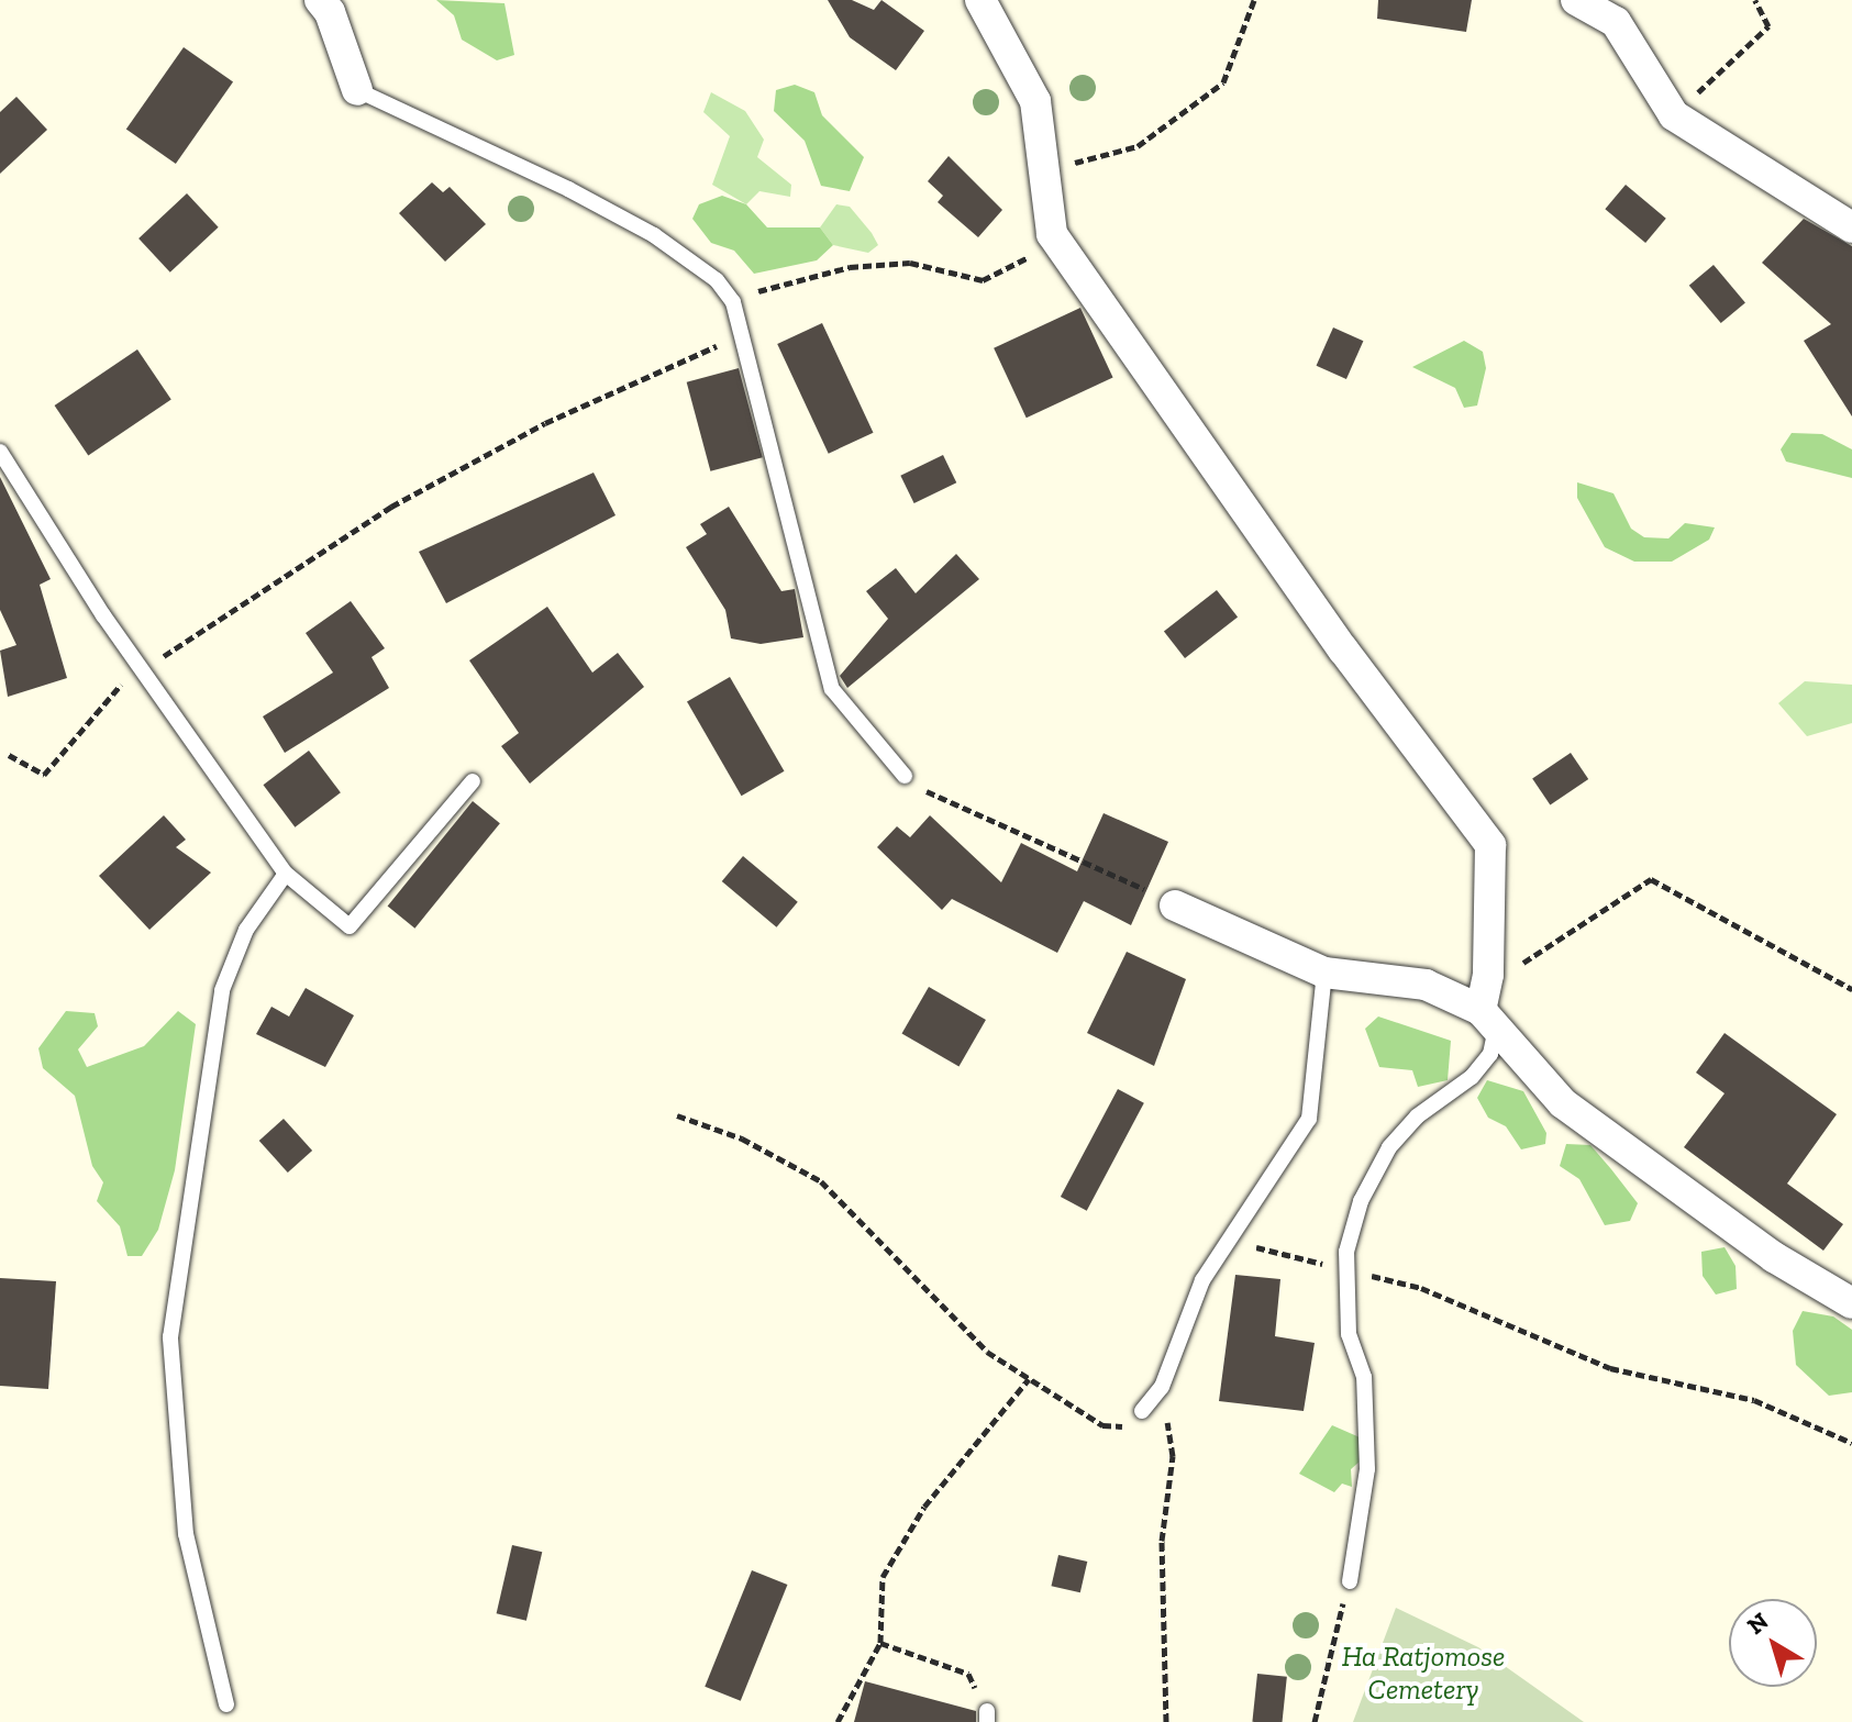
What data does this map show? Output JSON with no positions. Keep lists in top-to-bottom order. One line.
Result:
{"parks":["Ha Ratjomose Cemetery"],"north":"top left"}
